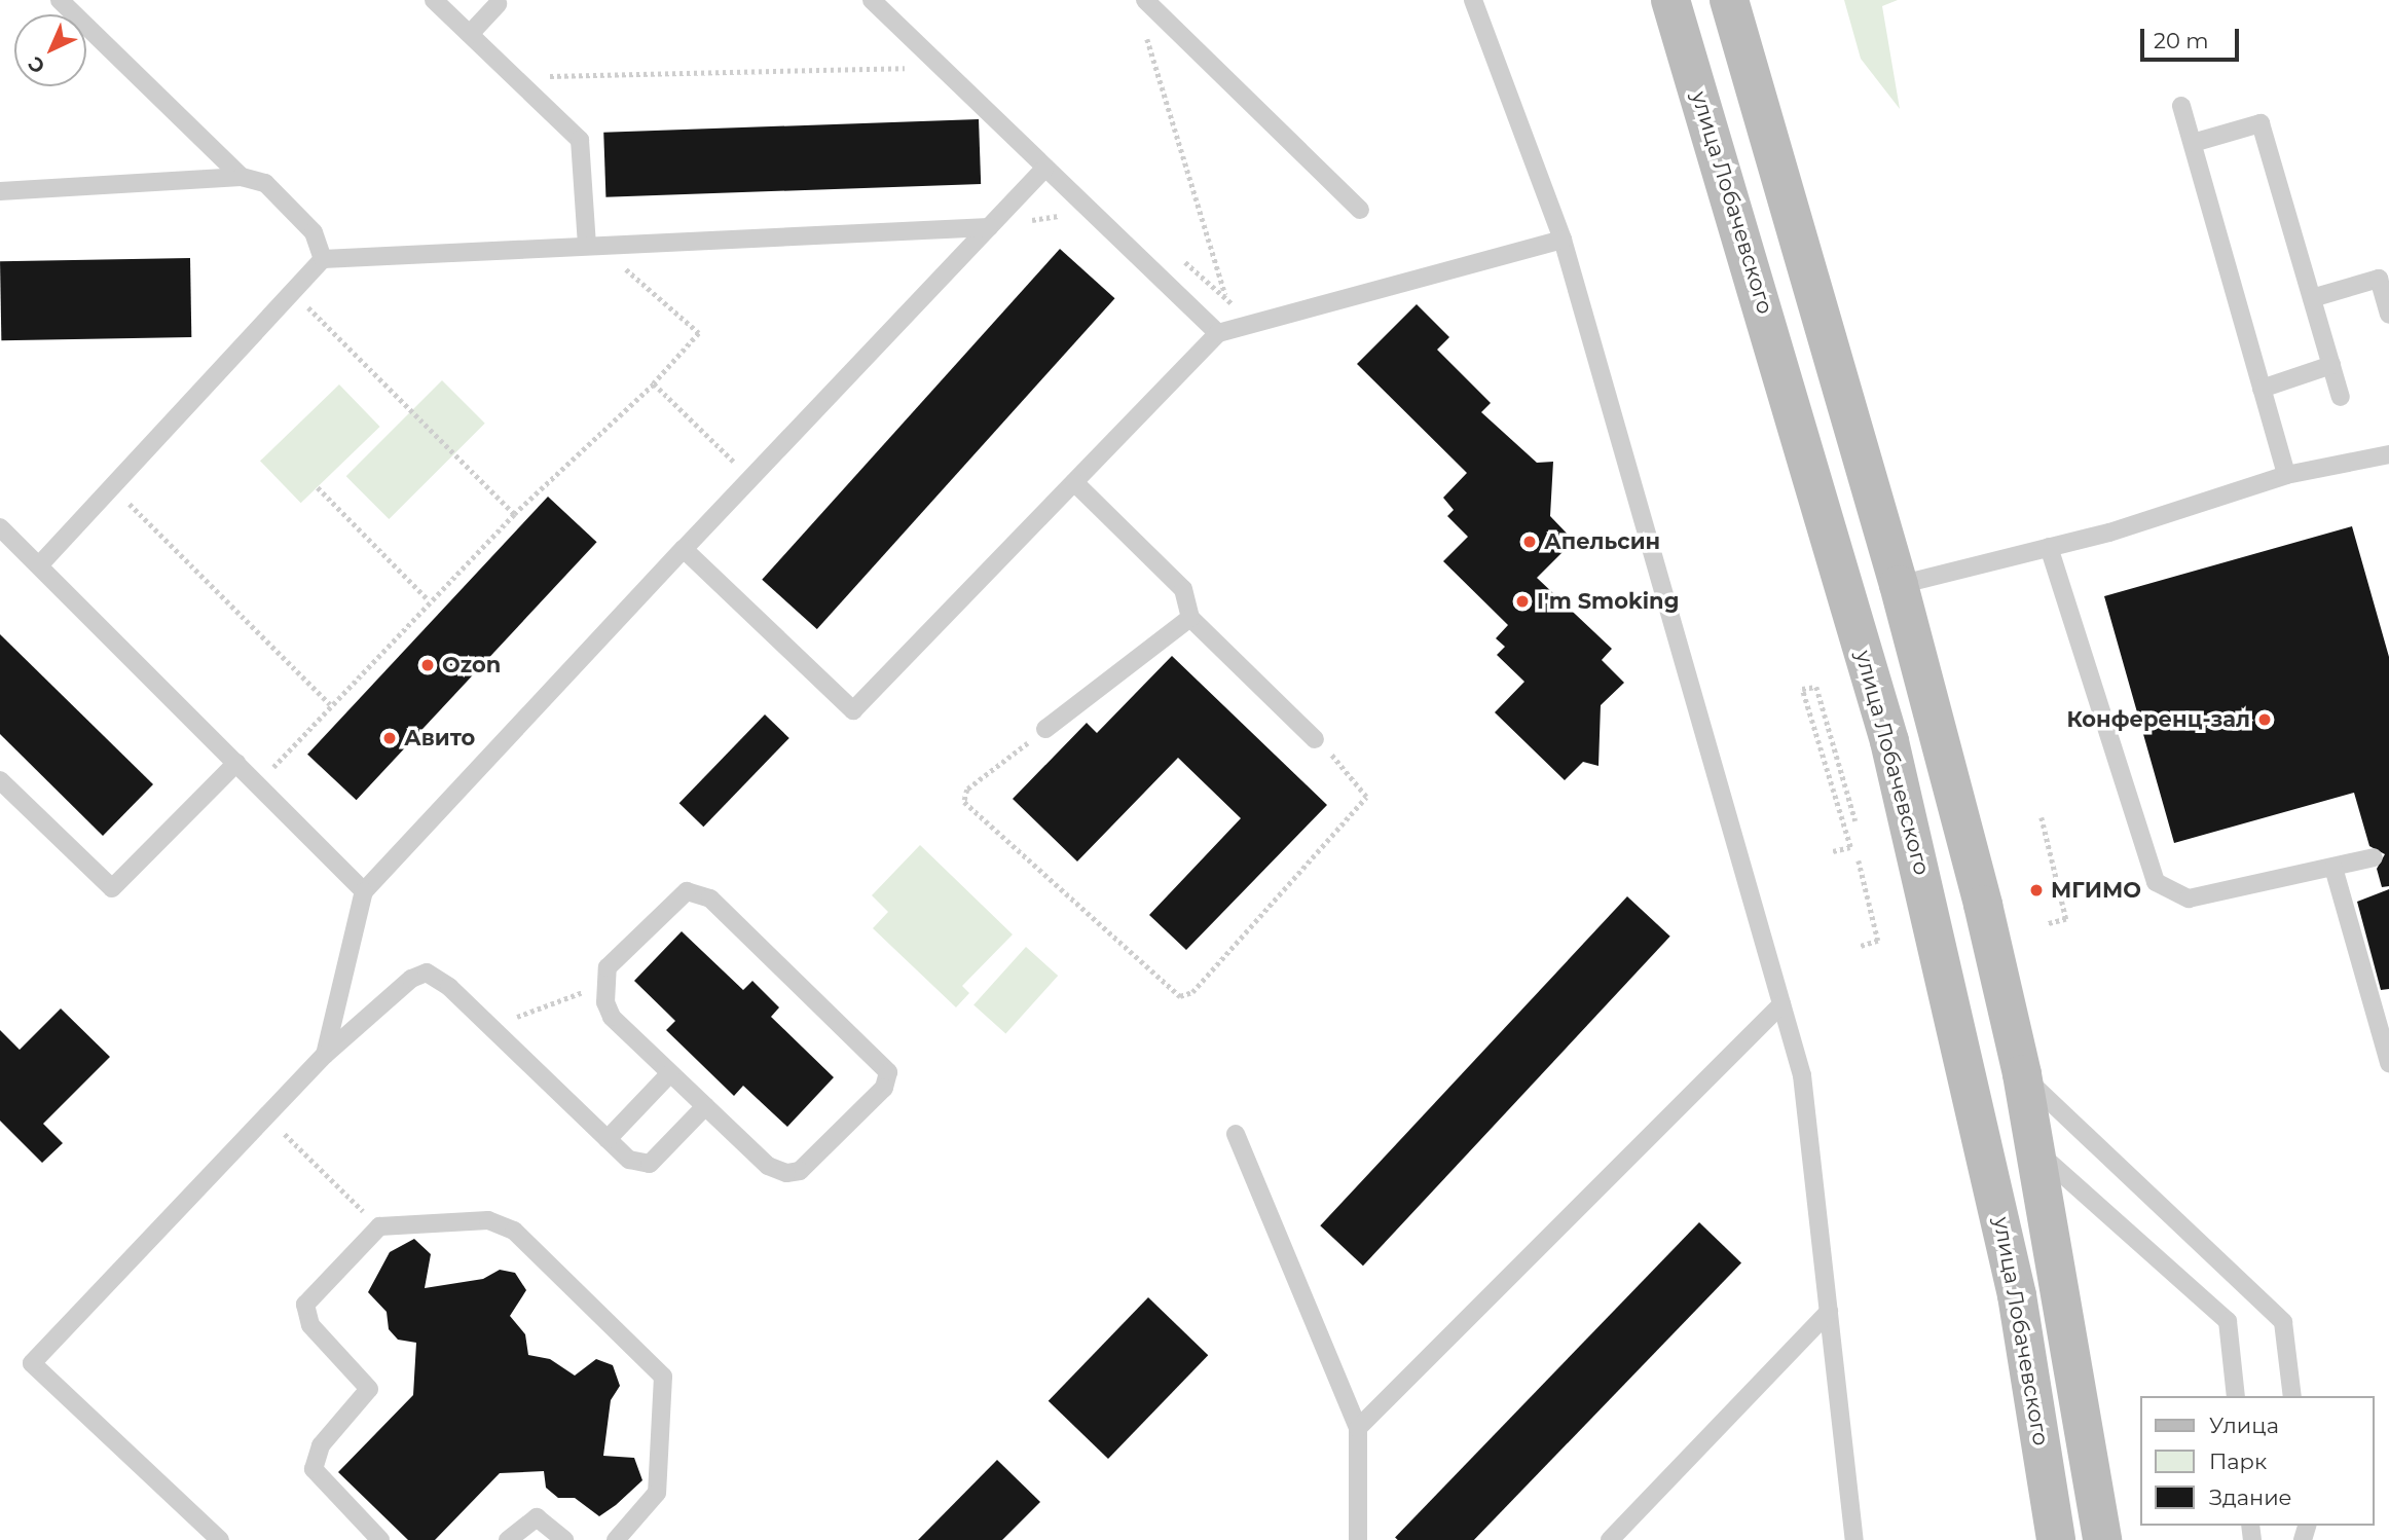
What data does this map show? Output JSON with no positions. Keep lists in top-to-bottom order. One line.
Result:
{"streets":{"main road":["улица Лобачевского"]},"places":["Апельсин","I'm Smoking","Ozon","Конференц-зал","Авито","МГИМО"],"legend":["Улица","Парк","Здание"],"scale_bar":"20 m","north":"bottom left"}
